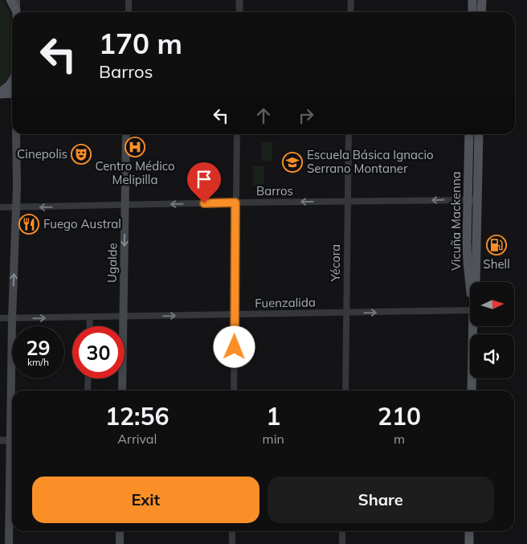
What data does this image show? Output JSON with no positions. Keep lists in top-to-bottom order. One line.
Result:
{"streets":{"main road":["Vicuña Mackenna","Ugalde"],"street":["Barros","Yécora","Fuenzalida"]},"crossings":[["Barros","Vicuña Mackenna"],["Barros","Ugalde"],["Barros","Yécora"],["Ugalde","Fuenzalida"],["Yécora","Fuenzalida"]],"one_way":["Barros","Ugalde","Fuenzalida"],"places":{"hospital":["Centro Médico Melipilla"],"theatre":["Cinepolis"],"school or university":["Escuela Básica Ignacio Serrano Montaner"],"restaurant":["Fuego Austral"],"fuel station":["Shell"]},"north":"right","page":{"turn":["170 m","Barros"],"speed":"29 km/h","limit":"30","eta":["12:56","Arrival","1","min","210","m"],"buttons":["Exit","Share"]}}
